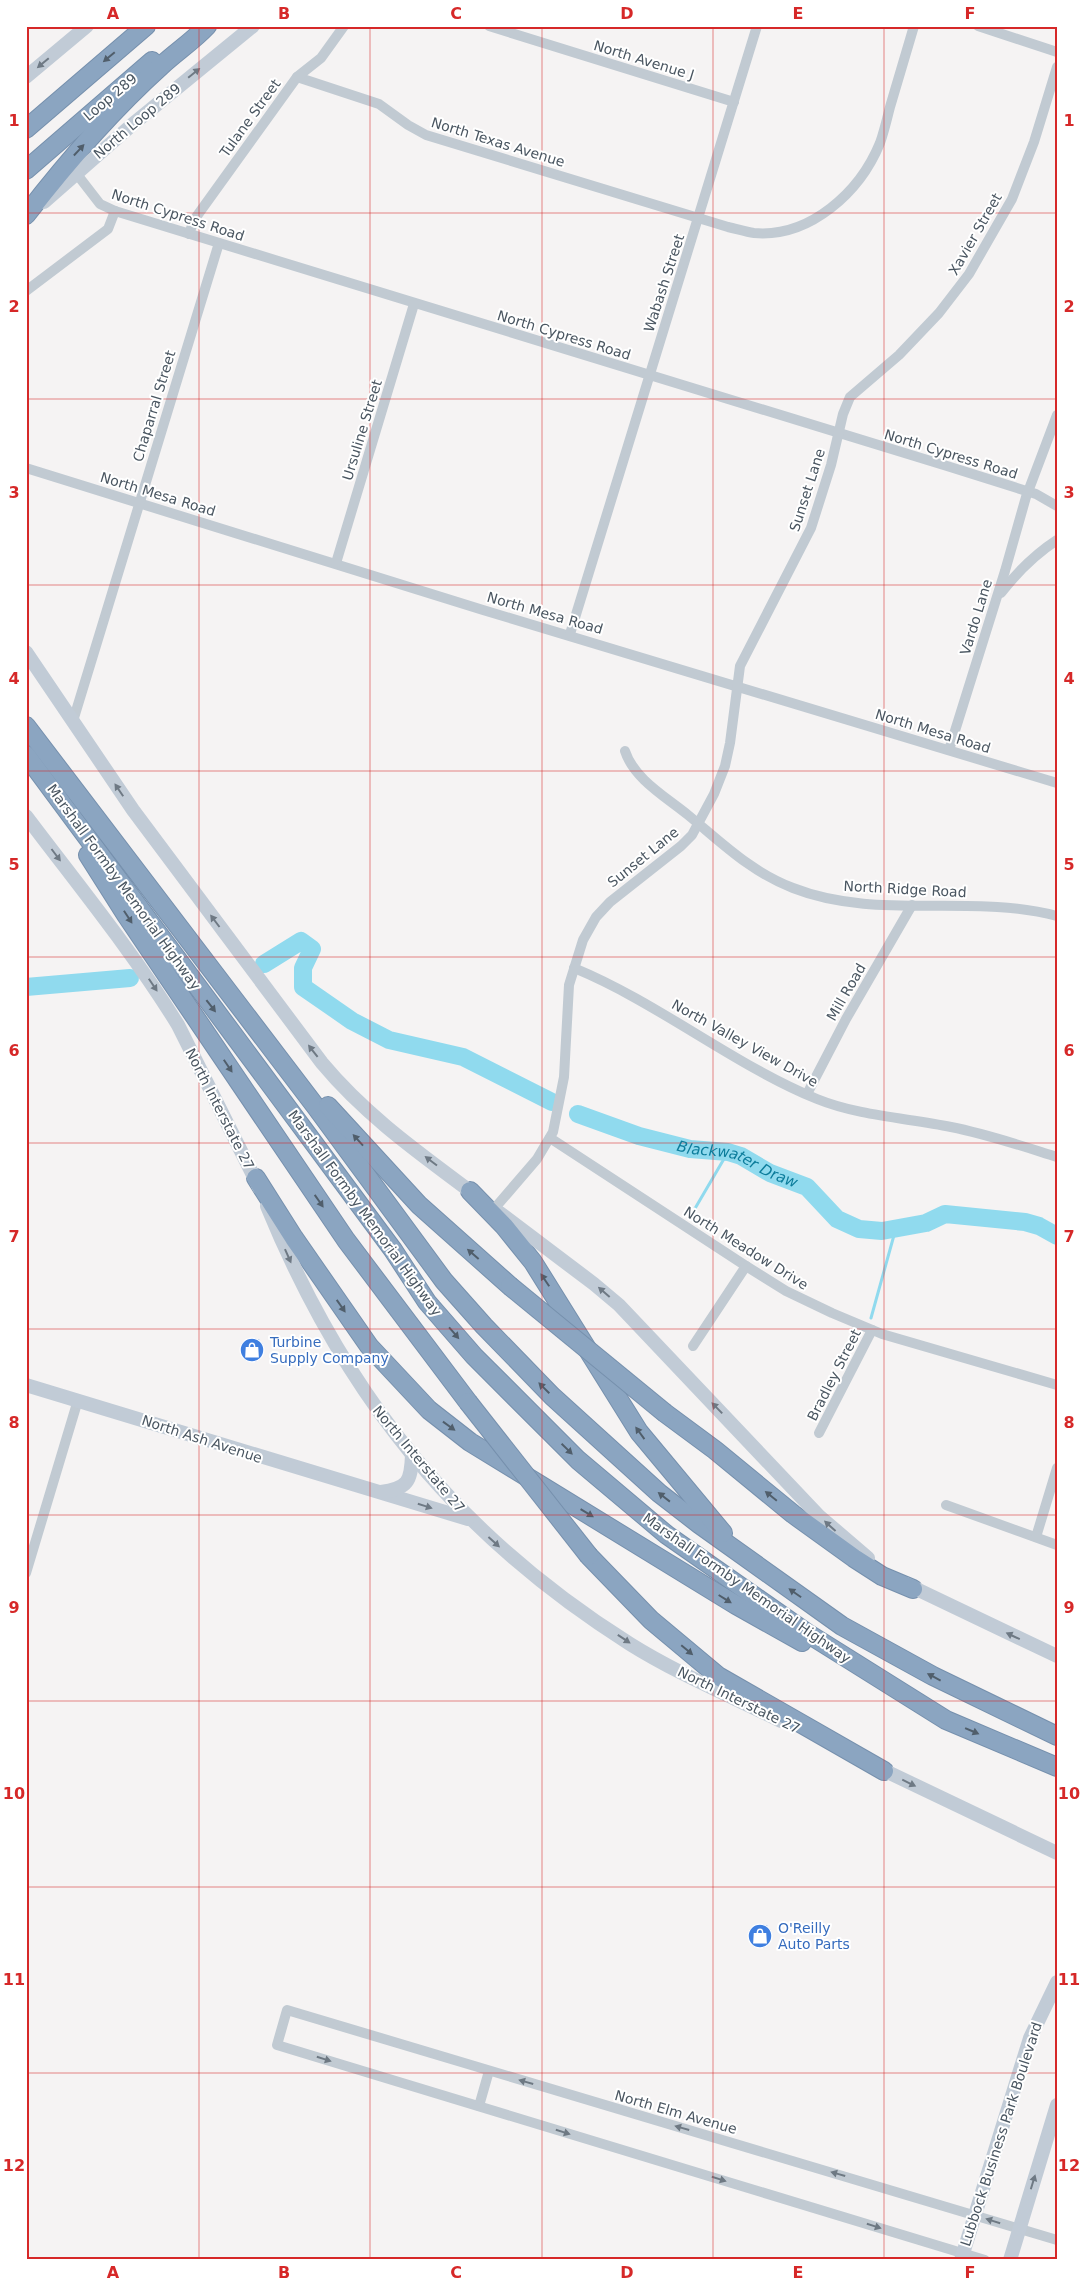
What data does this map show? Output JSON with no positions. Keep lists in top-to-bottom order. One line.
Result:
{"streets":{"highway":["Loop 289","Marshall Formby Memorial Highway"],"main road":["North Loop 289","North Interstate 27","North Ash Avenue","Lubbock Business Park Boulevard"],"street":["North Avenue J","Tulane Street","North Texas Avenue","North Cypress Road","Xavier Street","Wabash Street","Chaparral Street","Ursuline Street","Sunset Lane","North Mesa Road","Vardo Lane","North Ridge Road","Mill Road","North Valley View Drive","North Meadow Drive","Bradley Street","North Elm Avenue"]},"crossings":[["North Avenue J","Wabash Street"],["Tulane Street","North Texas Avenue"],["Tulane Street","North Cypress Road"],["North Loop 289","North Cypress Road"],["North Texas Avenue","Wabash Street"],["North Cypress Road","Xavier Street"],["North Cypress Road","Wabash Street"],["North Cypress Road","Chaparral Street"],["North Cypress Road","Ursuline Street"],["North Cypress Road","Sunset Lane"],["North Cypress Road","Vardo Lane"],["Xavier Street","Sunset Lane"],["Wabash Street","North Mesa Road"],["Chaparral Street","North Mesa Road"],["Ursuline Street","North Mesa Road"],["Sunset Lane","North Mesa Road"],["Sunset Lane","North Ridge Road"],["Sunset Lane","North Valley View Drive"],["Sunset Lane","North Meadow Drive"],["North Mesa Road","Vardo Lane"],["North Ridge Road","Mill Road"],["Mill Road","North Valley View Drive"],["North Interstate 27","North Ash Avenue"],["North Meadow Drive","Bradley Street"],["North Elm Avenue","Lubbock Business Park Boulevard"]],"one_way":["North Interstate 27"],"water":["Blackwater Draw"],"places":{"shop":["Turbine Supply Company","O'Reilly Auto Parts"]},"grid":{"columns":["A","B","C","D","E","F"],"rows":["1","2","3","4","5","6","7","8","9","10","11","12"]}}
